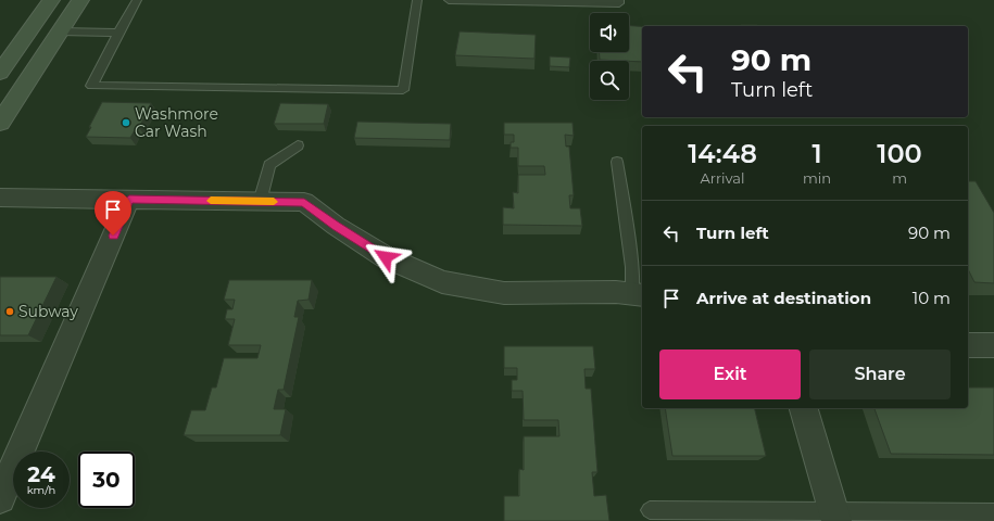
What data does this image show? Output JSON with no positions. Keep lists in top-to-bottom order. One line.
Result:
{"places":["Washmore Car Wash","Subway"],"page":{"turn":["90 m","Turn left"],"eta":["14:48","Arrival","1","min","100","m"],"list":[{"name":"Turn left","value":"90 m"},{"name":"Arrive at destination","value":"10 m"}],"buttons":["Exit","Share"],"speed":"24 km/h","limit":"30"}}
